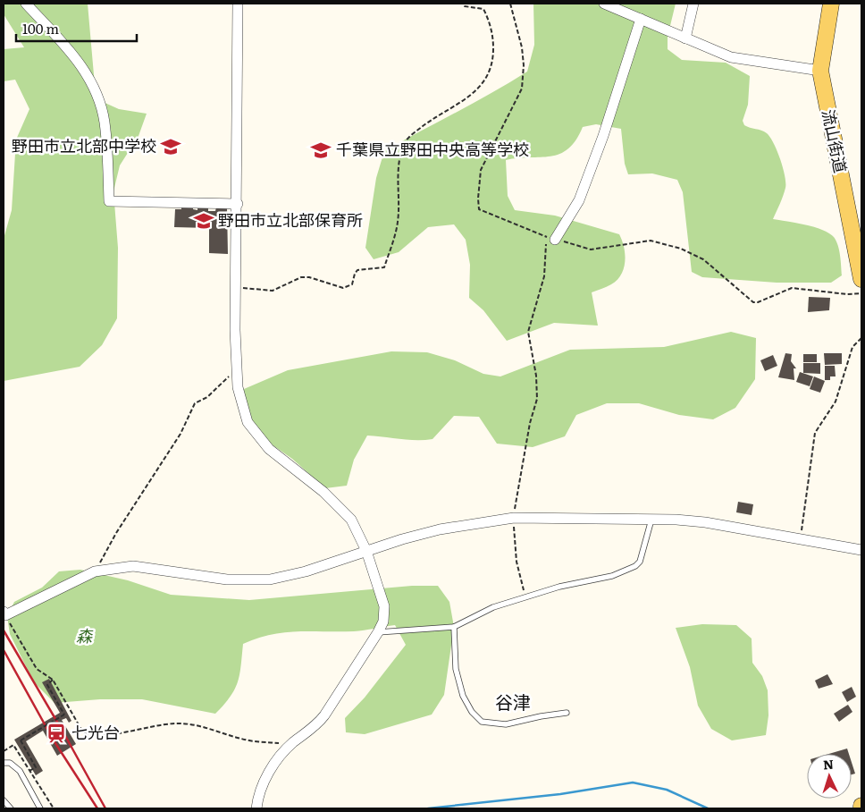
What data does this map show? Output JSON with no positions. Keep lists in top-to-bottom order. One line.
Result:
{"streets":{"main road":["流山街道"]},"districts":["谷津"],"parks":["森"],"places":{"school or university":["野田市立北部中学校","千葉県立野田中央高等学校","野田市立北部保育所"],"station":["七光台"]},"scale_bar":"100 m","north":"top"}
